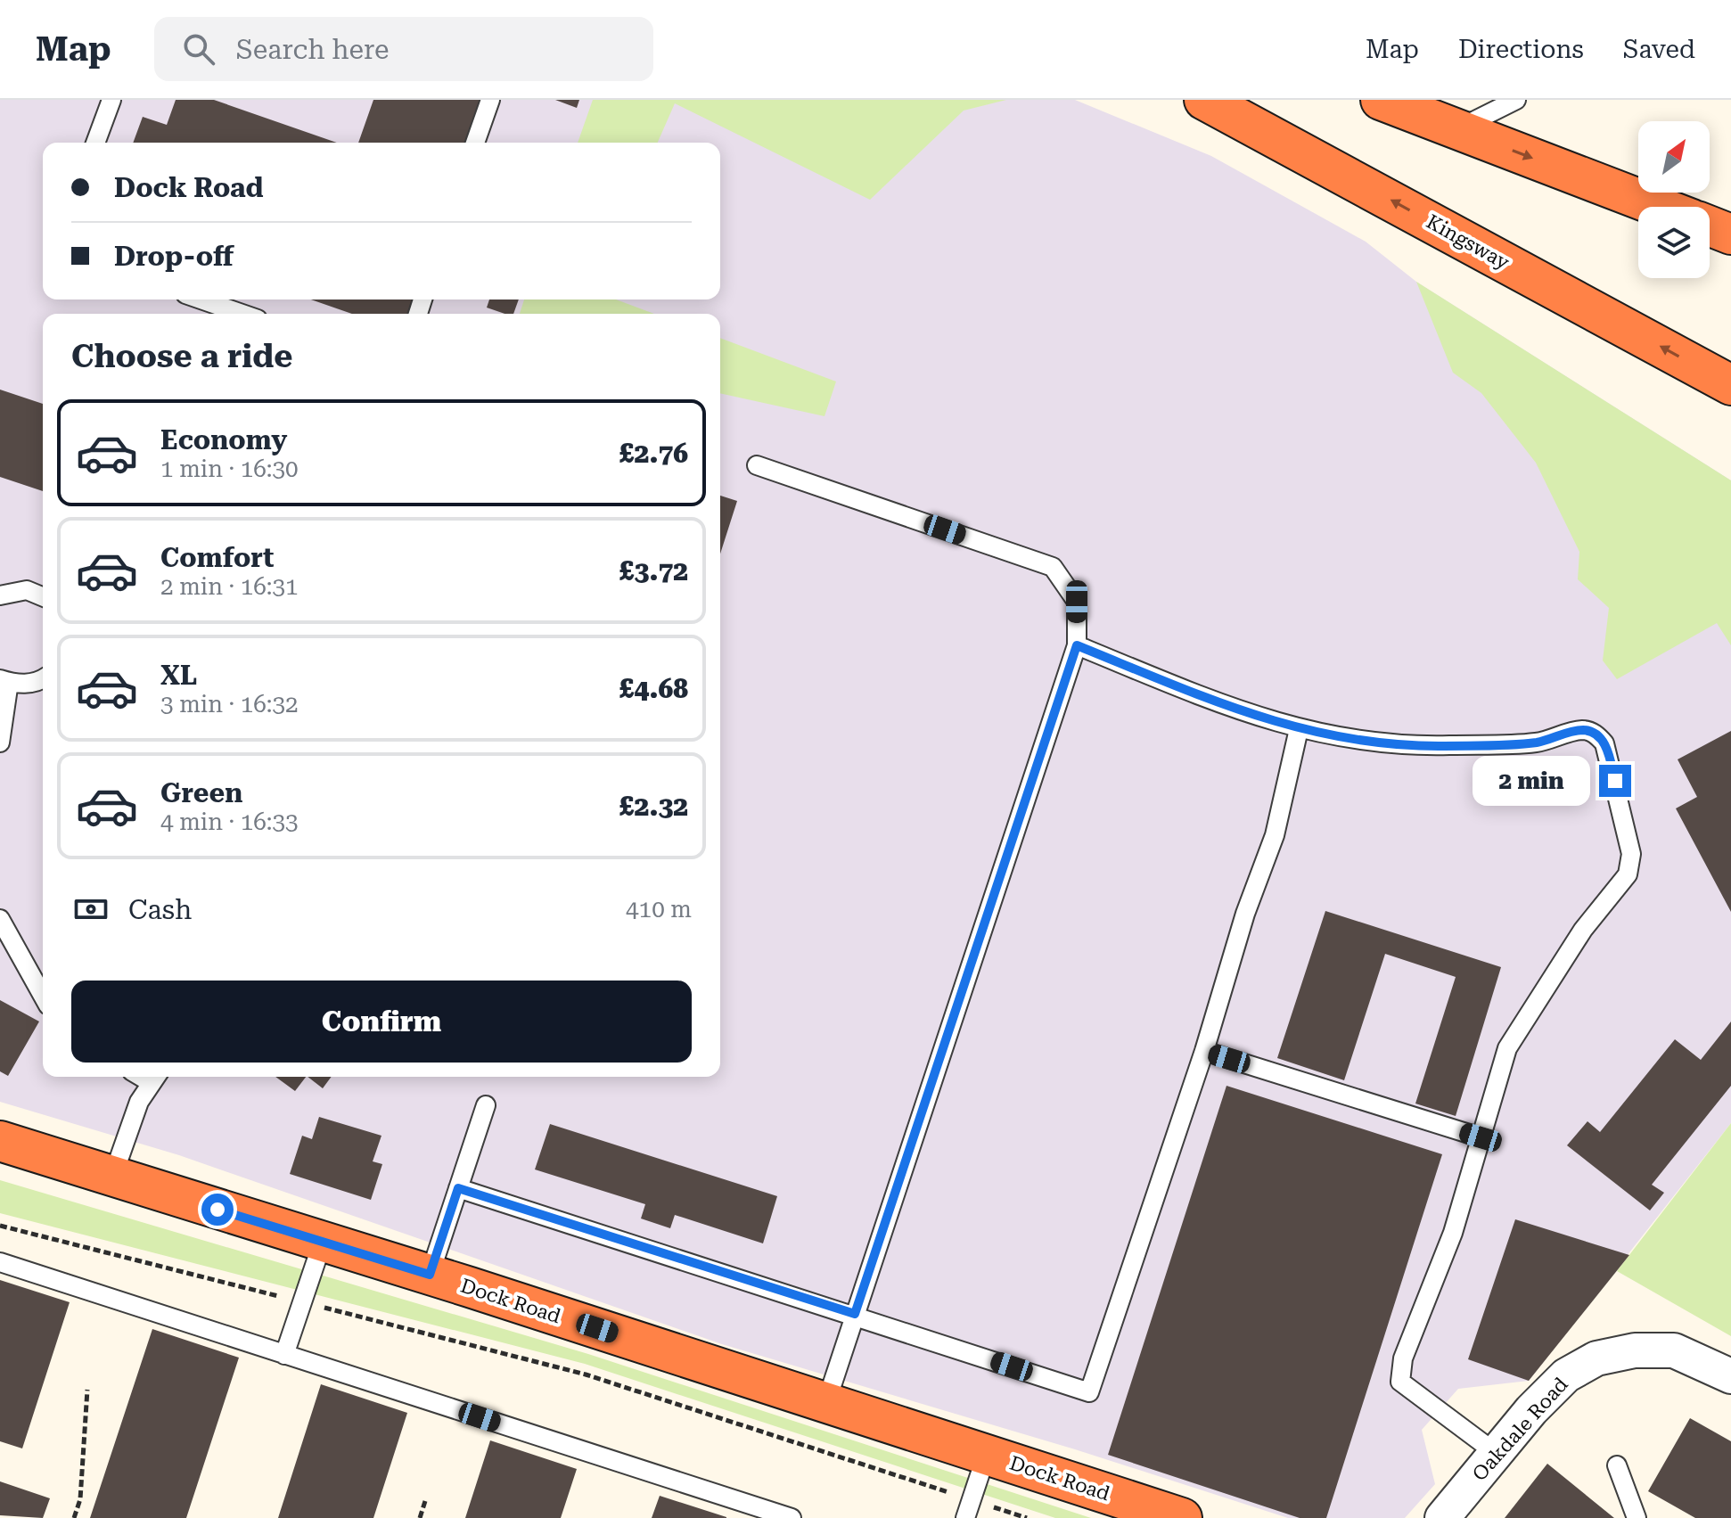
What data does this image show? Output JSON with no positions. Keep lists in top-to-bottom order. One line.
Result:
{"streets":{"highway":["Kingsway","Dock Road"],"street":["Oakdale Road"]},"north":"top right","page":{"header":"Map","search":"Search here","nav":["Map","Directions","Saved"],"banner":["Dock Road","Drop-off"],"heading":"Choose a ride","list":[{"name":"Economy","note":"1 min · 16:30","value":"£2.76"},{"name":"Comfort","note":"2 min · 16:31","value":"£3.72"},{"name":"XL","note":"3 min · 16:32","value":"£4.68"},{"name":"Green","note":"4 min · 16:33","value":"£2.32"}],"bubble":"2 min","pay":["Cash","410 m"],"buttons":"Confirm"}}
